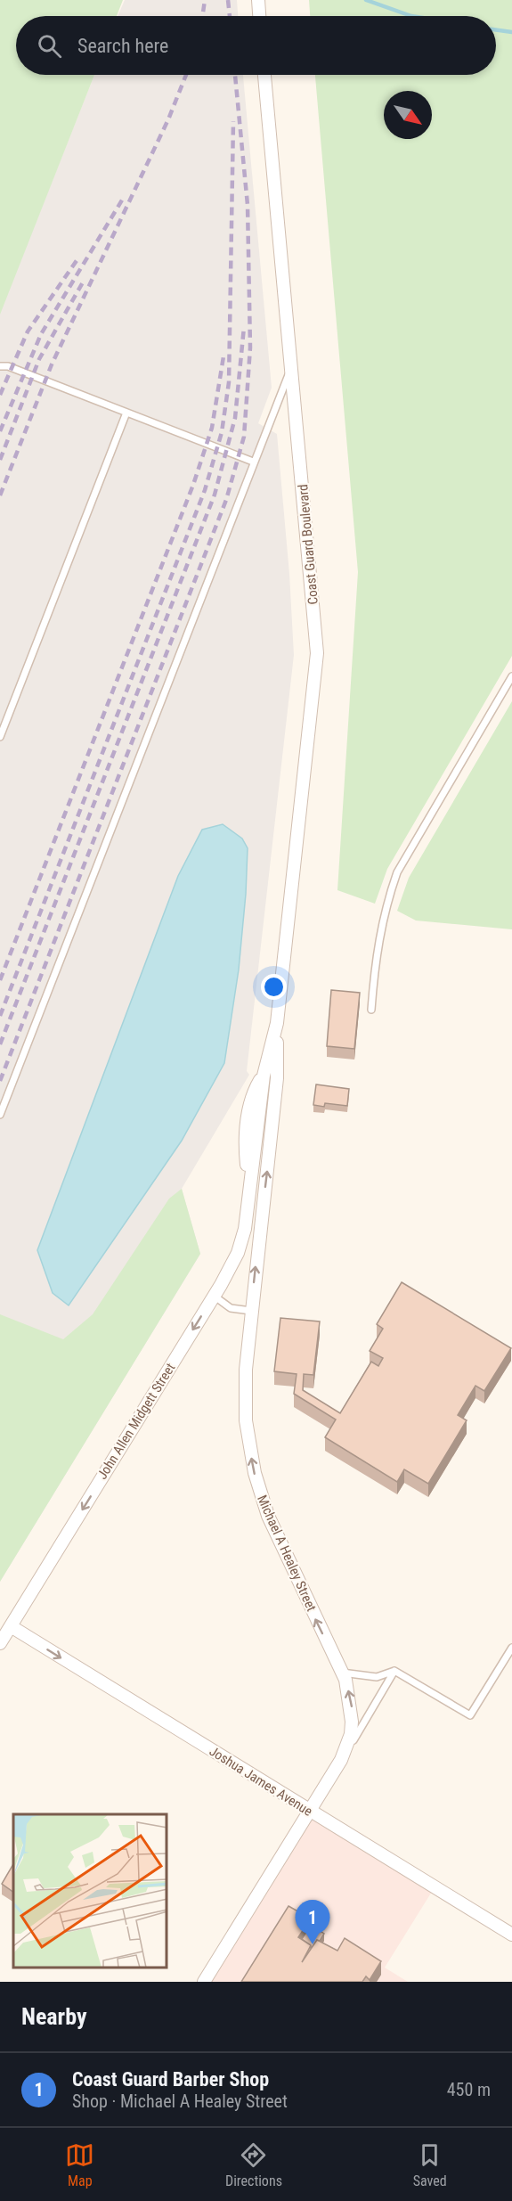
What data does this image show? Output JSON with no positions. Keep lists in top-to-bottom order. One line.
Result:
{"streets":{"street":["Coast Guard Boulevard","John Allen Midgett Street","Michael A Healey Street","Joshua James Avenue"]},"crossings":[["Coast Guard Boulevard","John Allen Midgett Street"],["Coast Guard Boulevard","Michael A Healey Street"],["John Allen Midgett Street","Joshua James Avenue"],["Michael A Healey Street","Joshua James Avenue"]],"one_way":["John Allen Midgett Street","Michael A Healey Street","Joshua James Avenue"],"north":"bottom right","page":{"search":"Search here","pins":"1","heading":"Nearby","list":[{"mark":"1","name":"Coast Guard Barber Shop","note":"Shop · Michael A Healey Street","value":"450 m"}],"nav":["Map","Directions","Saved"]}}
